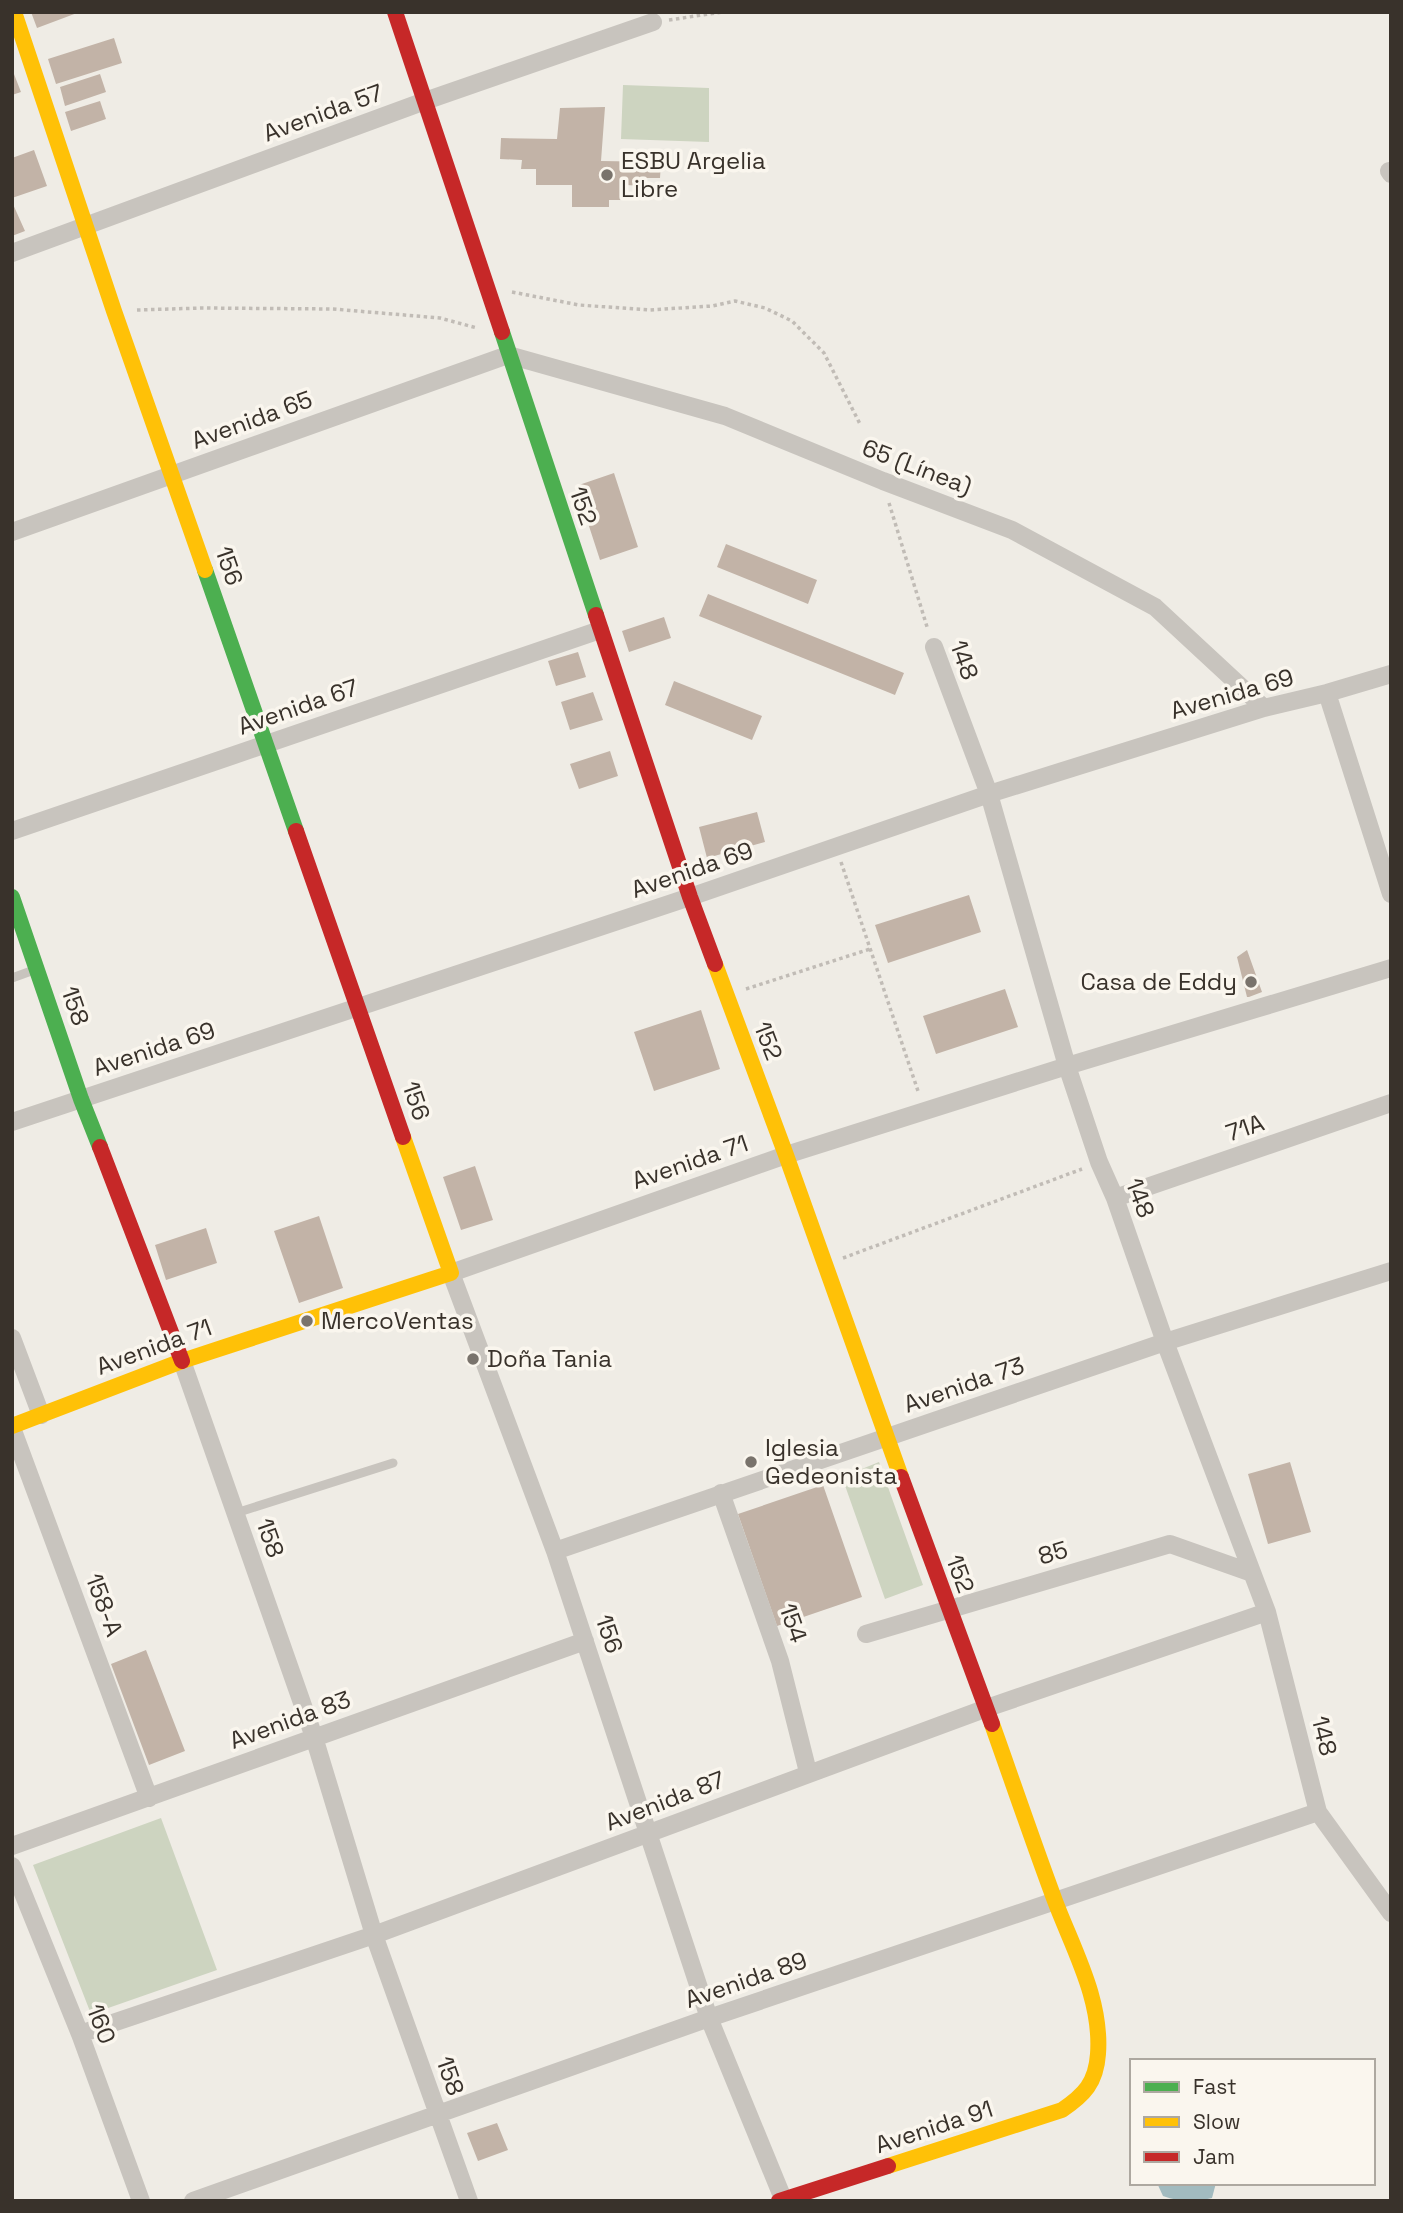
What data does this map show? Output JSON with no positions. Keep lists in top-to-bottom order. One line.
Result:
{"streets":{"street":["Avenida 57","Avenida 65","65 (Línea)","152","156","148","Avenida 69","Avenida 67","158","71A","Avenida 71","Avenida 73","85","158-A","154","Avenida 83","Avenida 87","Avenida 89","160","Avenida 91"]},"crossings":[["Avenida 57","152"],["Avenida 57","156"],["Avenida 65","65 (Línea)"],["Avenida 65","152"],["Avenida 65","156"],["65 (Línea)","152"],["65 (Línea)","148"],["65 (Línea)","Avenida 69"],["152","Avenida 69"],["152","Avenida 67"],["152","Avenida 71"],["152","Avenida 73"],["152","85"],["152","Avenida 87"],["152","Avenida 89"],["152","Avenida 91"],["156","Avenida 69"],["156","Avenida 67"],["156","Avenida 71"],["156","Avenida 73"],["156","Avenida 83"],["156","Avenida 87"],["156","Avenida 89"],["156","Avenida 91"],["148","Avenida 69"],["148","71A"],["148","Avenida 71"],["148","Avenida 73"],["148","85"],["148","Avenida 87"],["148","Avenida 89"],["Avenida 69","158"],["158","Avenida 71"],["158","Avenida 83"],["158","Avenida 87"],["158","Avenida 89"],["Avenida 71","158-A"],["Avenida 73","154"],["158-A","Avenida 83"],["154","Avenida 87"],["Avenida 87","160"]],"places":["ESBU Argelia Libre","Casa de Eddy","MercoVentas","Doña Tania","Iglesia Gedeonista"],"legend":["Fast","Slow","Jam"]}
